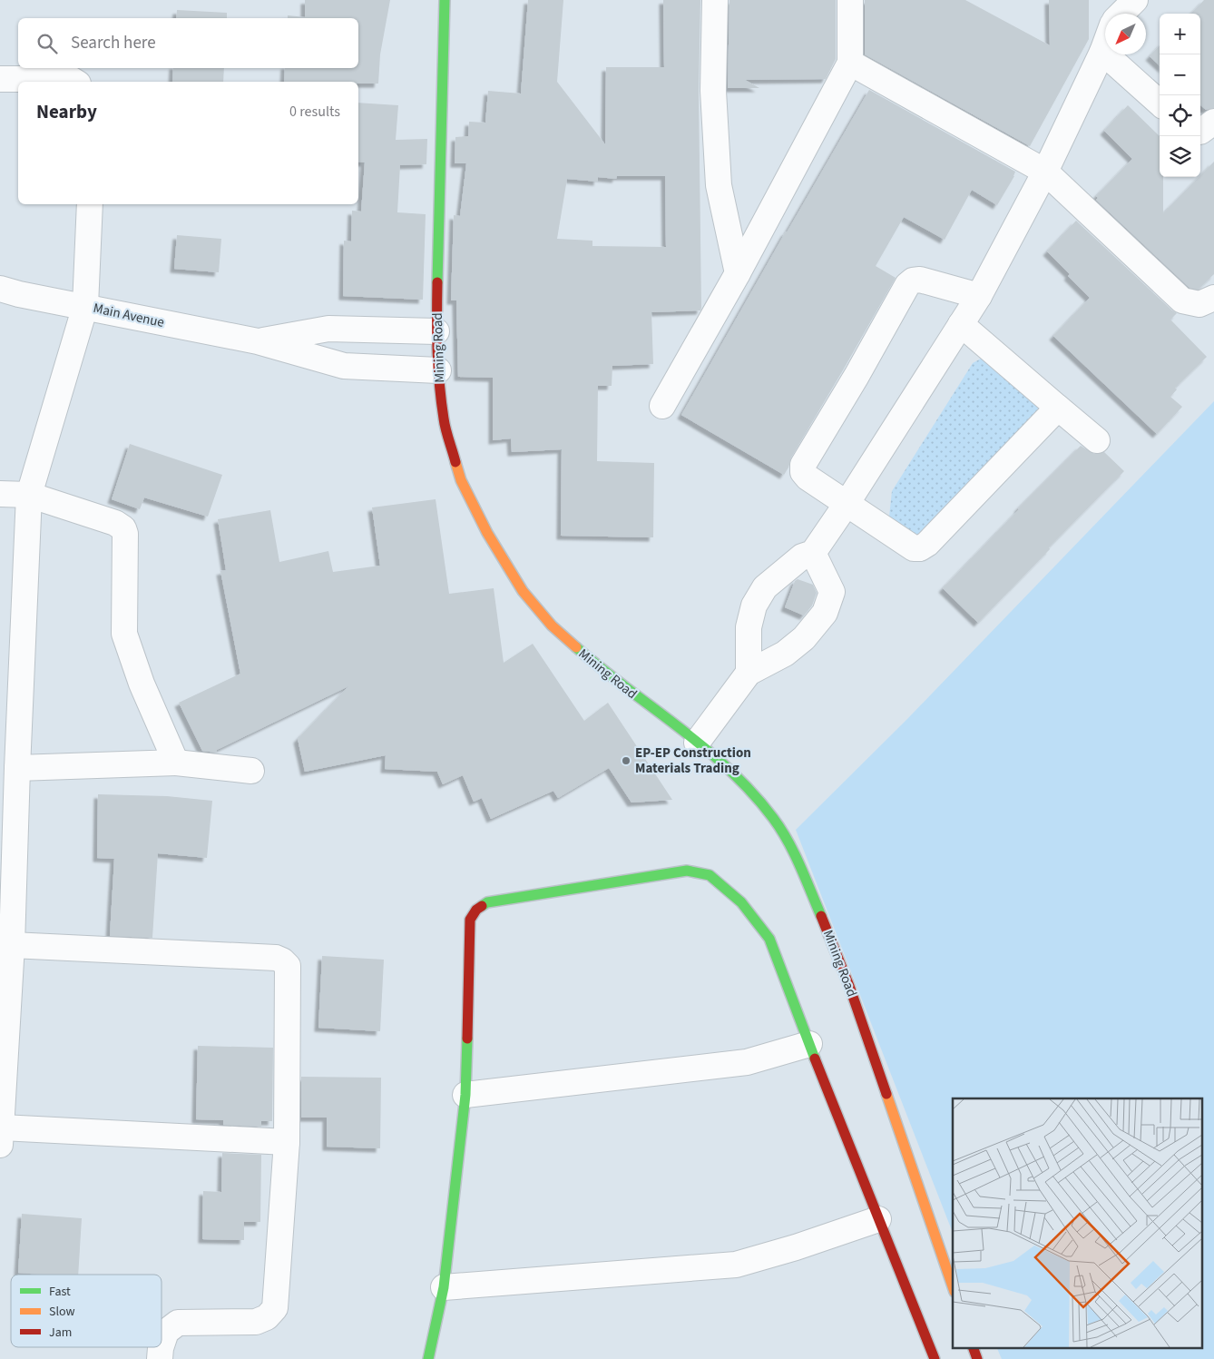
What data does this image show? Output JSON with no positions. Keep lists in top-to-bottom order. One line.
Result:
{"streets":{"street":["Main Avenue","Mining Road"]},"crossings":[["Main Avenue","Mining Road"]],"places":["EP-EP Construction Materials Trading"],"legend":["Fast","Slow","Jam"],"north":"bottom left","page":{"map_buttons":["+","−"],"search":"Search here","heading":["Nearby","0 results"]}}
